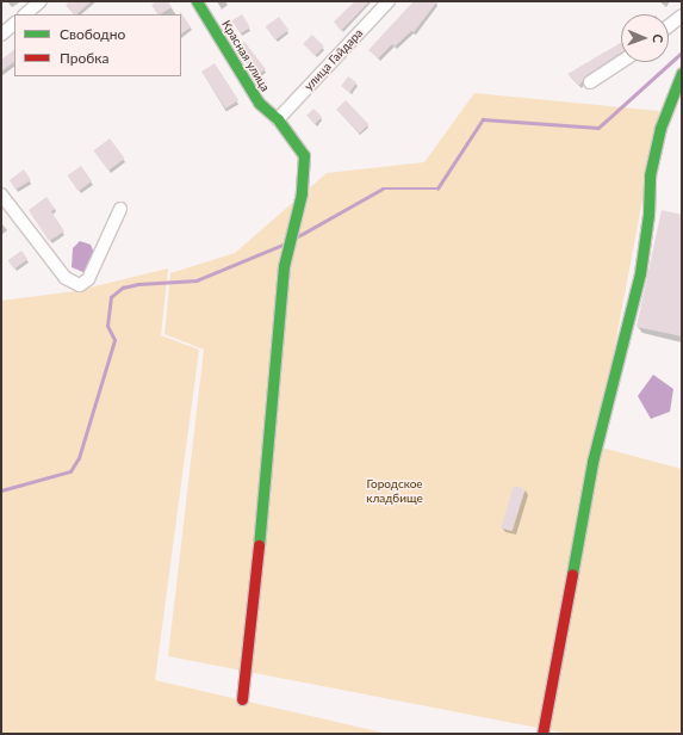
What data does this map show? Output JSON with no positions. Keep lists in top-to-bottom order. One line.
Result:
{"streets":{"street":["Красная улица","улица Гайдара"]},"crossings":[["Красная улица","улица Гайдара"]],"parks":["Городское кладбище"],"legend":["Свободно","Пробка"],"north":"right"}
